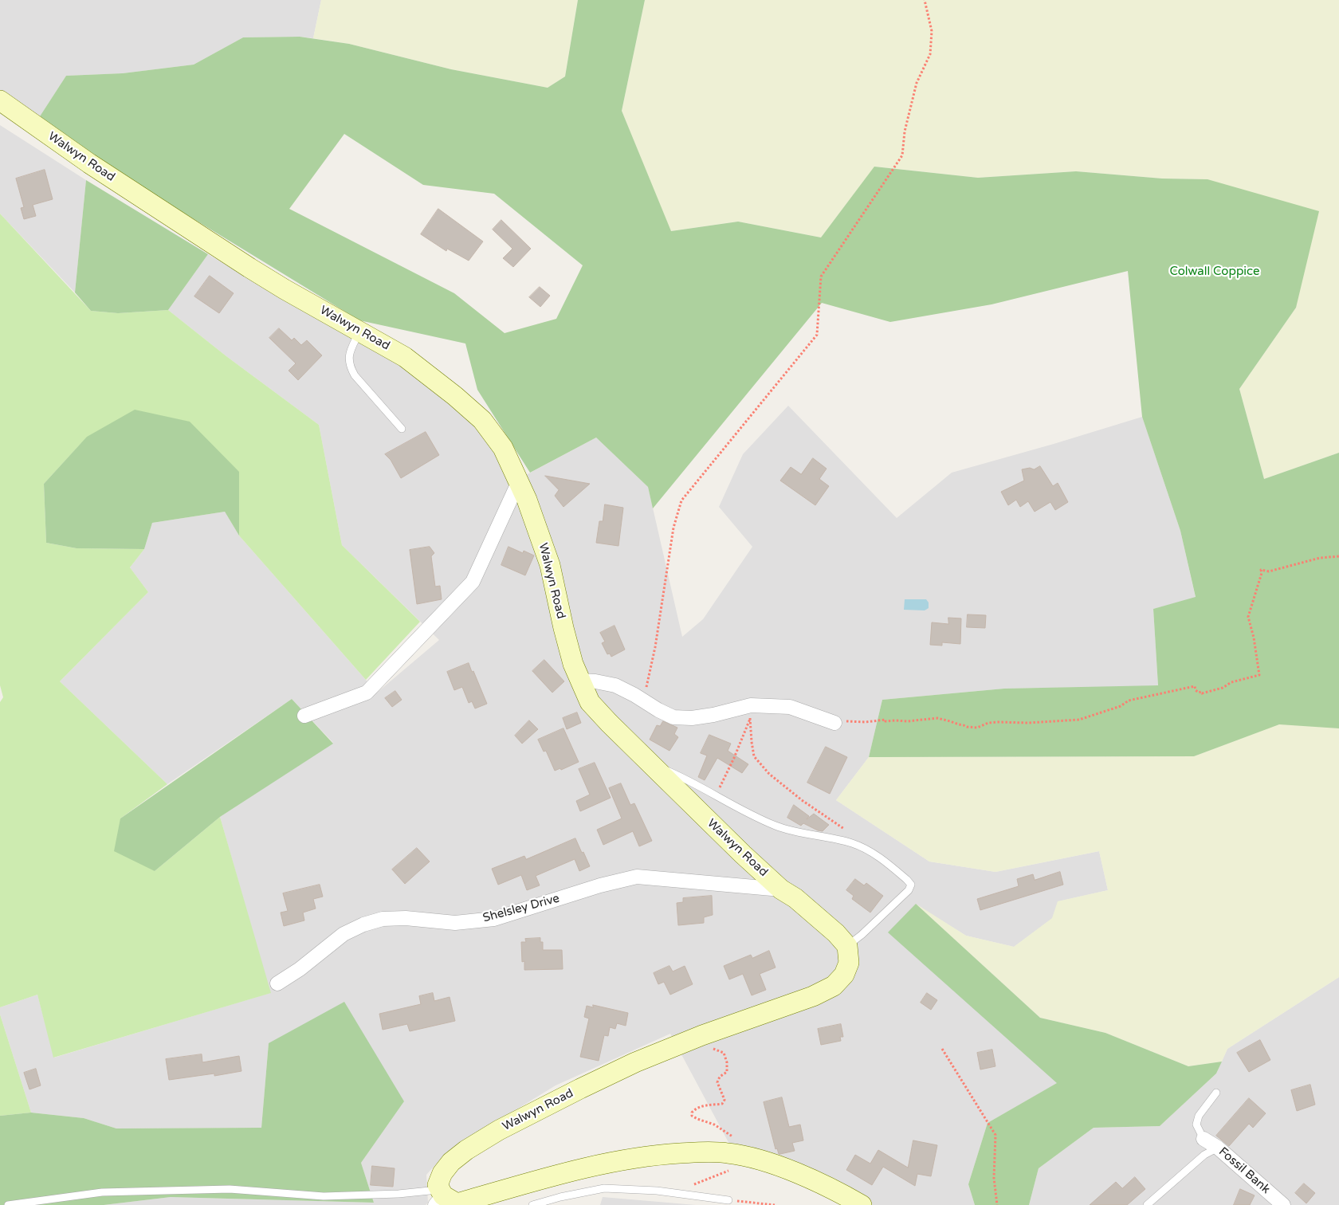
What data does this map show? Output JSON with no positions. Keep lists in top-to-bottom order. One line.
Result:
{"streets":{"main road":["Walwyn Road"],"street":["Shelsley Drive","Fossil Bank"]},"crossings":[["Walwyn Road","Shelsley Drive"]],"parks":["Colwall Coppice"]}
